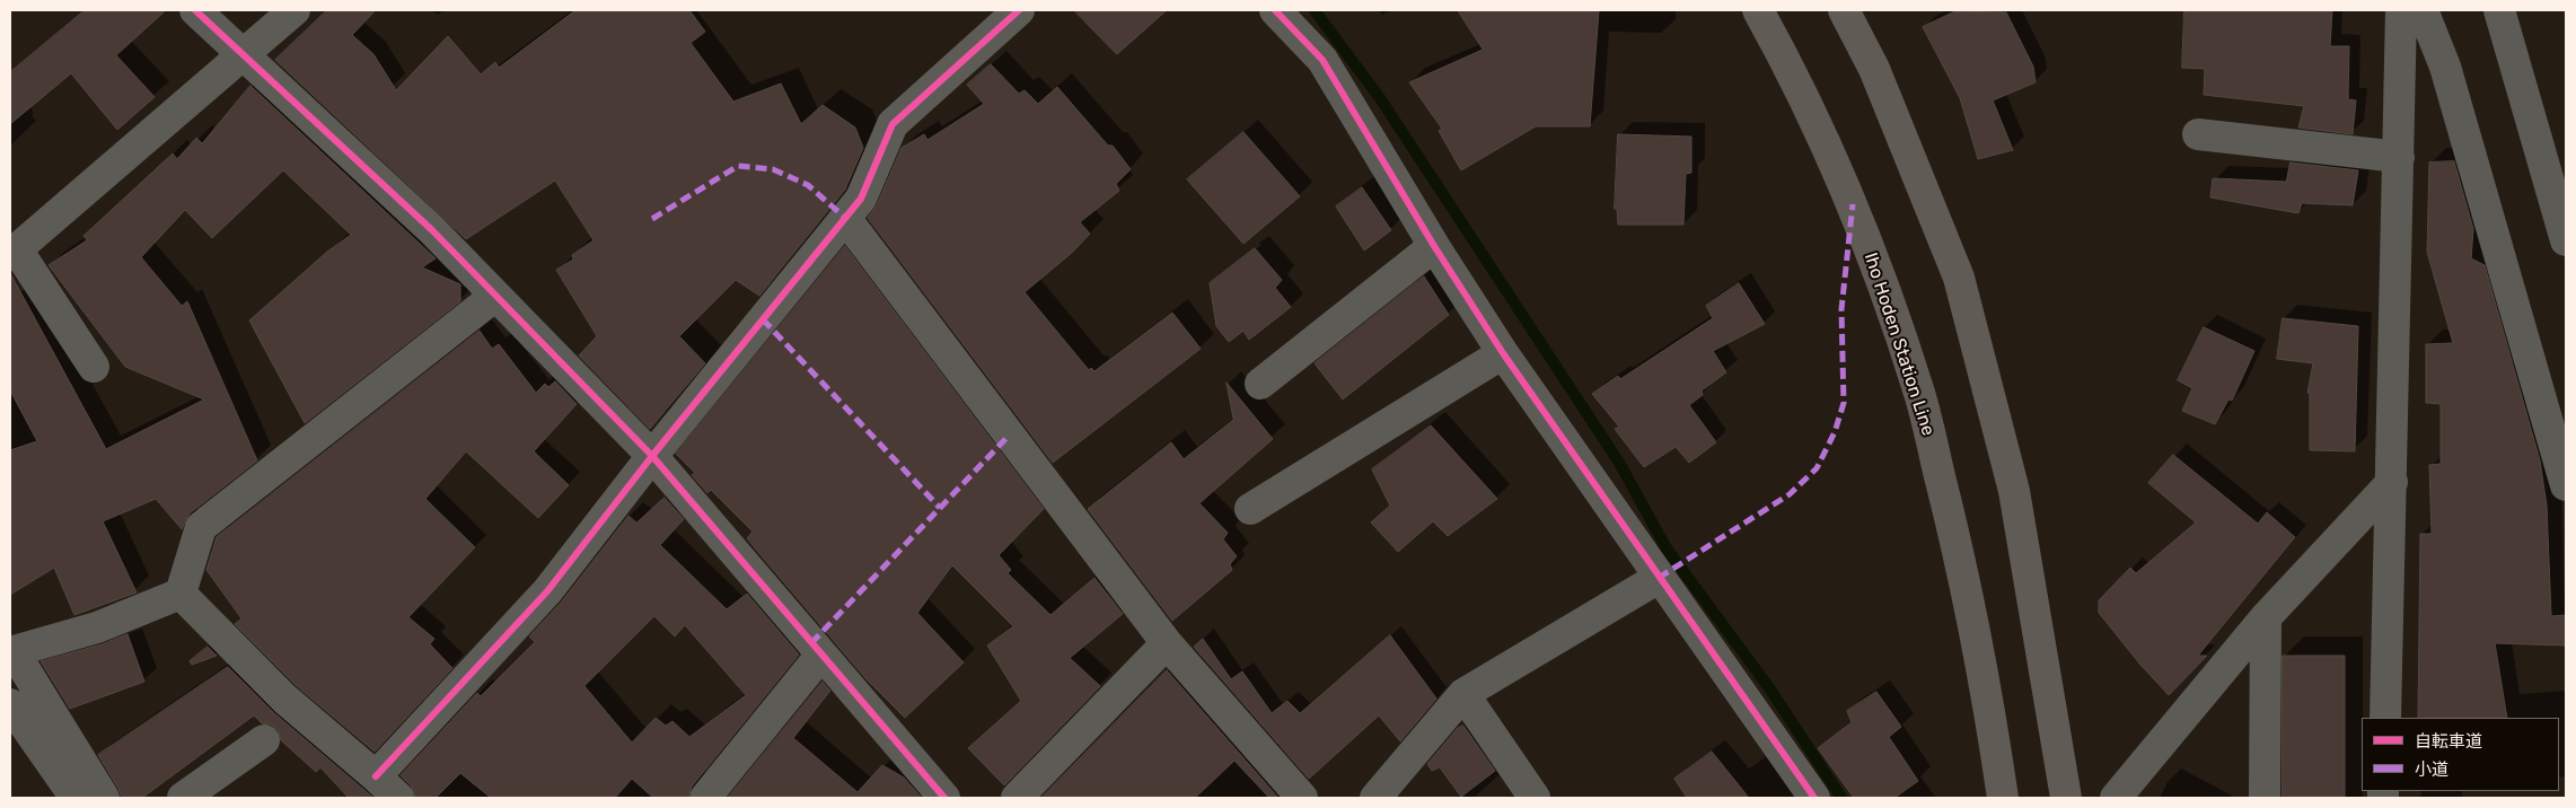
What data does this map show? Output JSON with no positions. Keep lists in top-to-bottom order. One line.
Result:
{"streets":{"main road":["Iho Hoden Station Line"]},"legend":["自転車道","小道"]}
